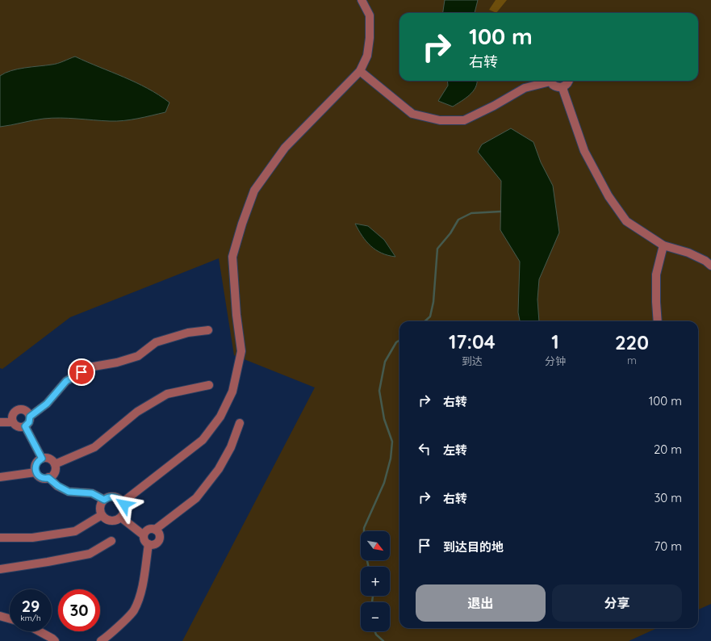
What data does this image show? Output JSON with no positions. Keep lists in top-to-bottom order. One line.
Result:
{"north":"bottom right","page":{"turn":["100 m","右转"],"eta":["17:04","到达","1","分钟","220","m"],"list":[{"name":"右转","value":"100 m"},{"name":"左转","value":"20 m"},{"name":"右转","value":"30 m"},{"name":"到达目的地","value":"70 m"}],"map_buttons":["+","−"],"buttons":["退出","分享"],"speed":"29 km/h","limit":"30"}}
